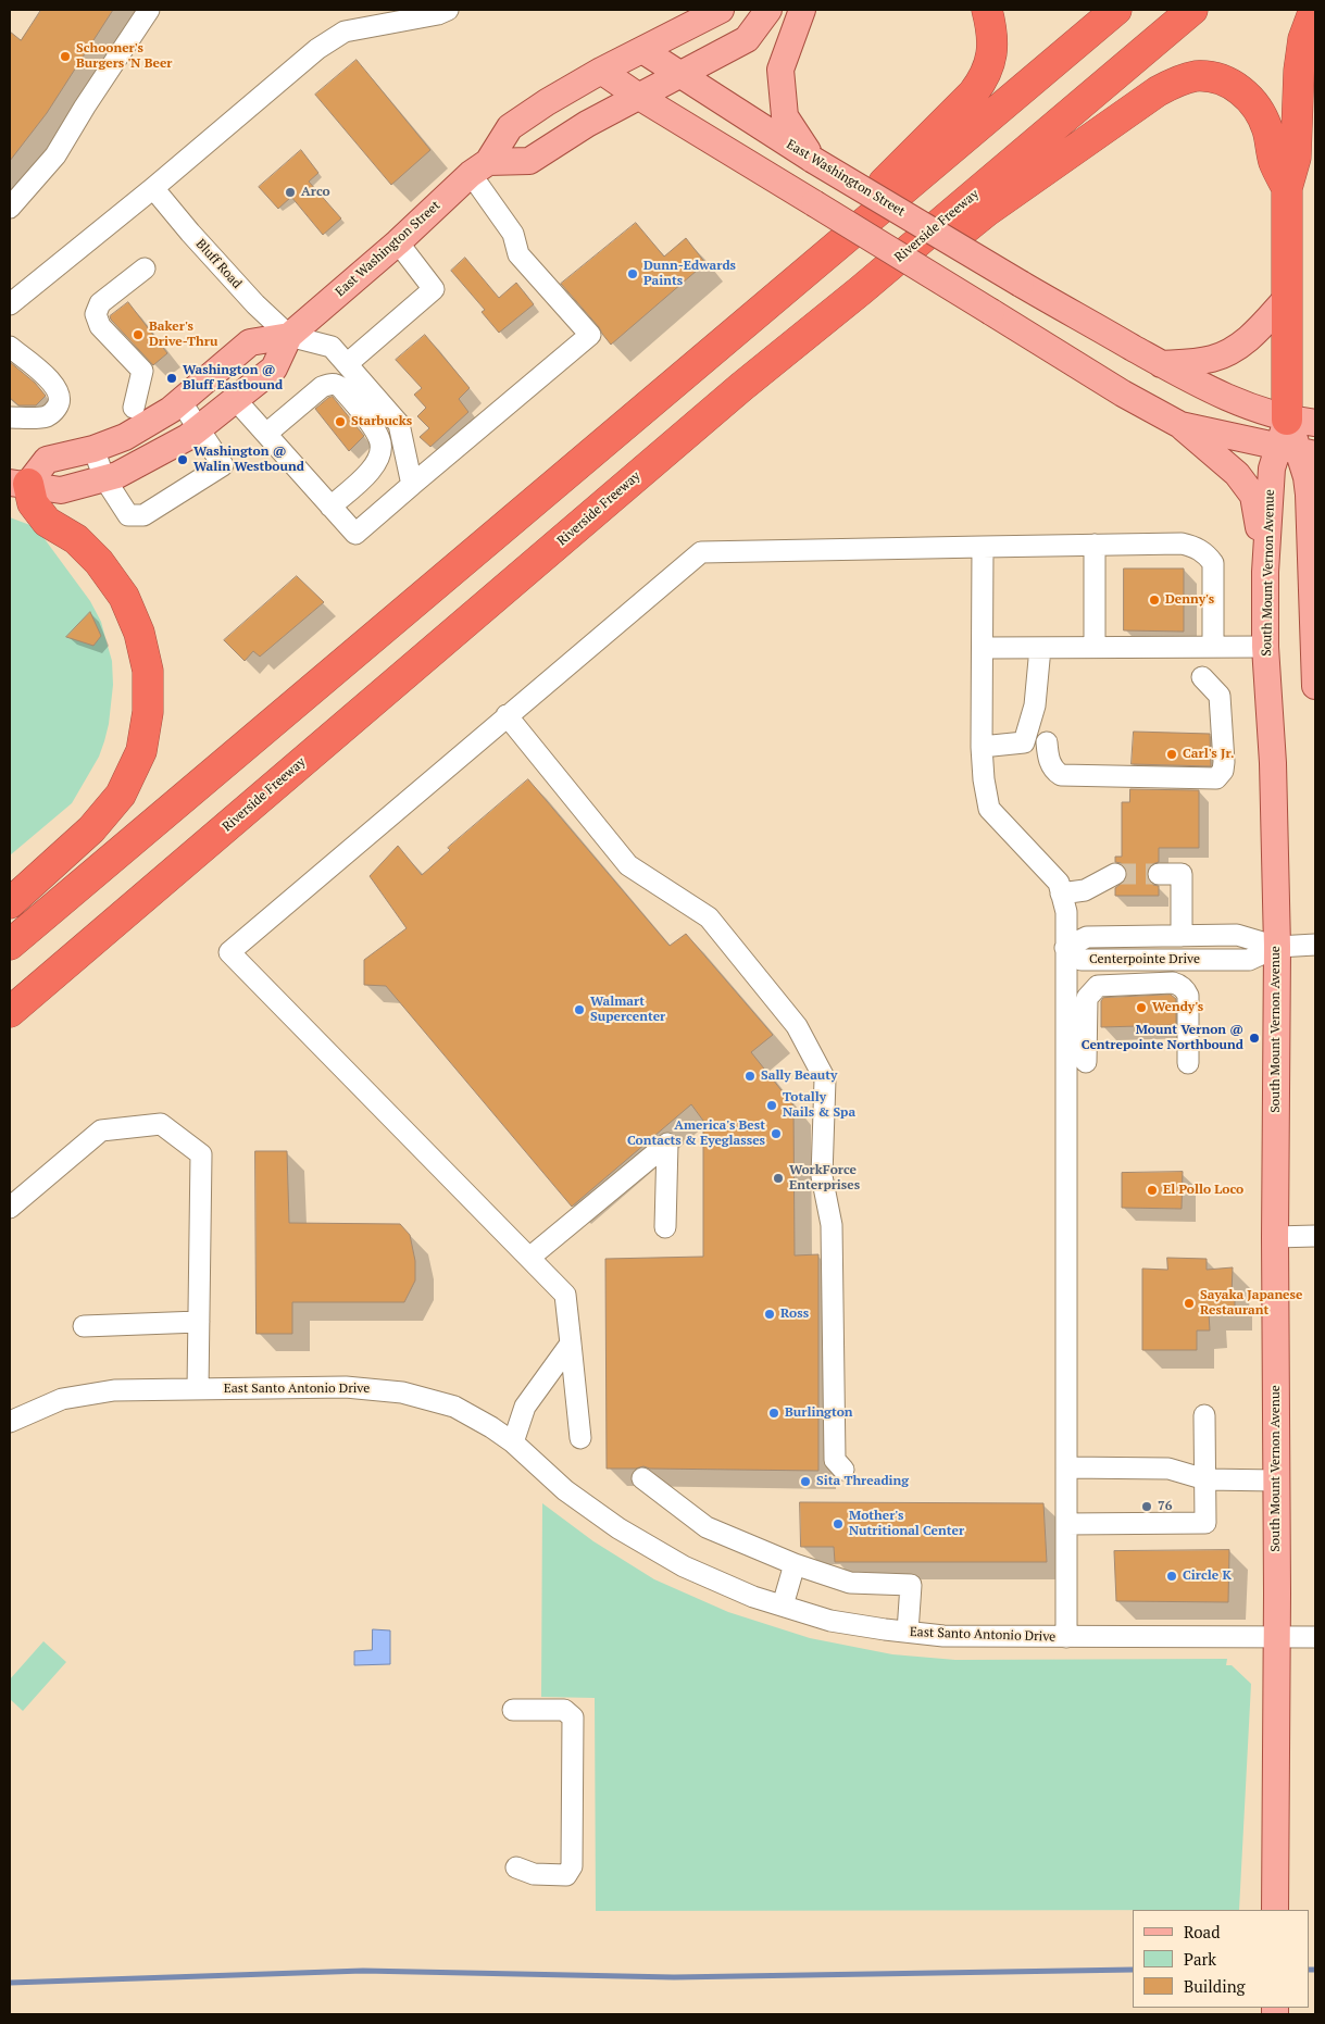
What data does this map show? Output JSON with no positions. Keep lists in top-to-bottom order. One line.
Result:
{"streets":{"highway":["Riverside Freeway"],"main road":["East Washington Street","South Mount Vernon Avenue"],"street":["Bluff Road","Centerpointe Drive","East Santo Antonio Drive"]},"crossings":[["East Washington Street","Bluff Road"],["East Washington Street","South Mount Vernon Avenue"],["South Mount Vernon Avenue","Centerpointe Drive"],["South Mount Vernon Avenue","East Santo Antonio Drive"]],"places":["Schooner's Burgers 'N Beer","Arco","Dunn-Edwards Paints","Baker's Drive-Thru","Washington @ Bluff Eastbound","Starbucks","Washington @ Walin Westbound","Denny's","Carl's Jr.","Wendy's","Walmart Supercenter","Mount Vernon @ Centrepointe Northbound","Sally Beauty","Totally Nails & Spa","America's Best Contacts & Eyeglasses","WorkForce Enterprises","El Pollo Loco","Sayaka Japanese Restaurant","Ross","Burlington","Sita Threading","76","Mother's Nutritional Center","Circle K"],"legend":["Road","Park","Building"]}
